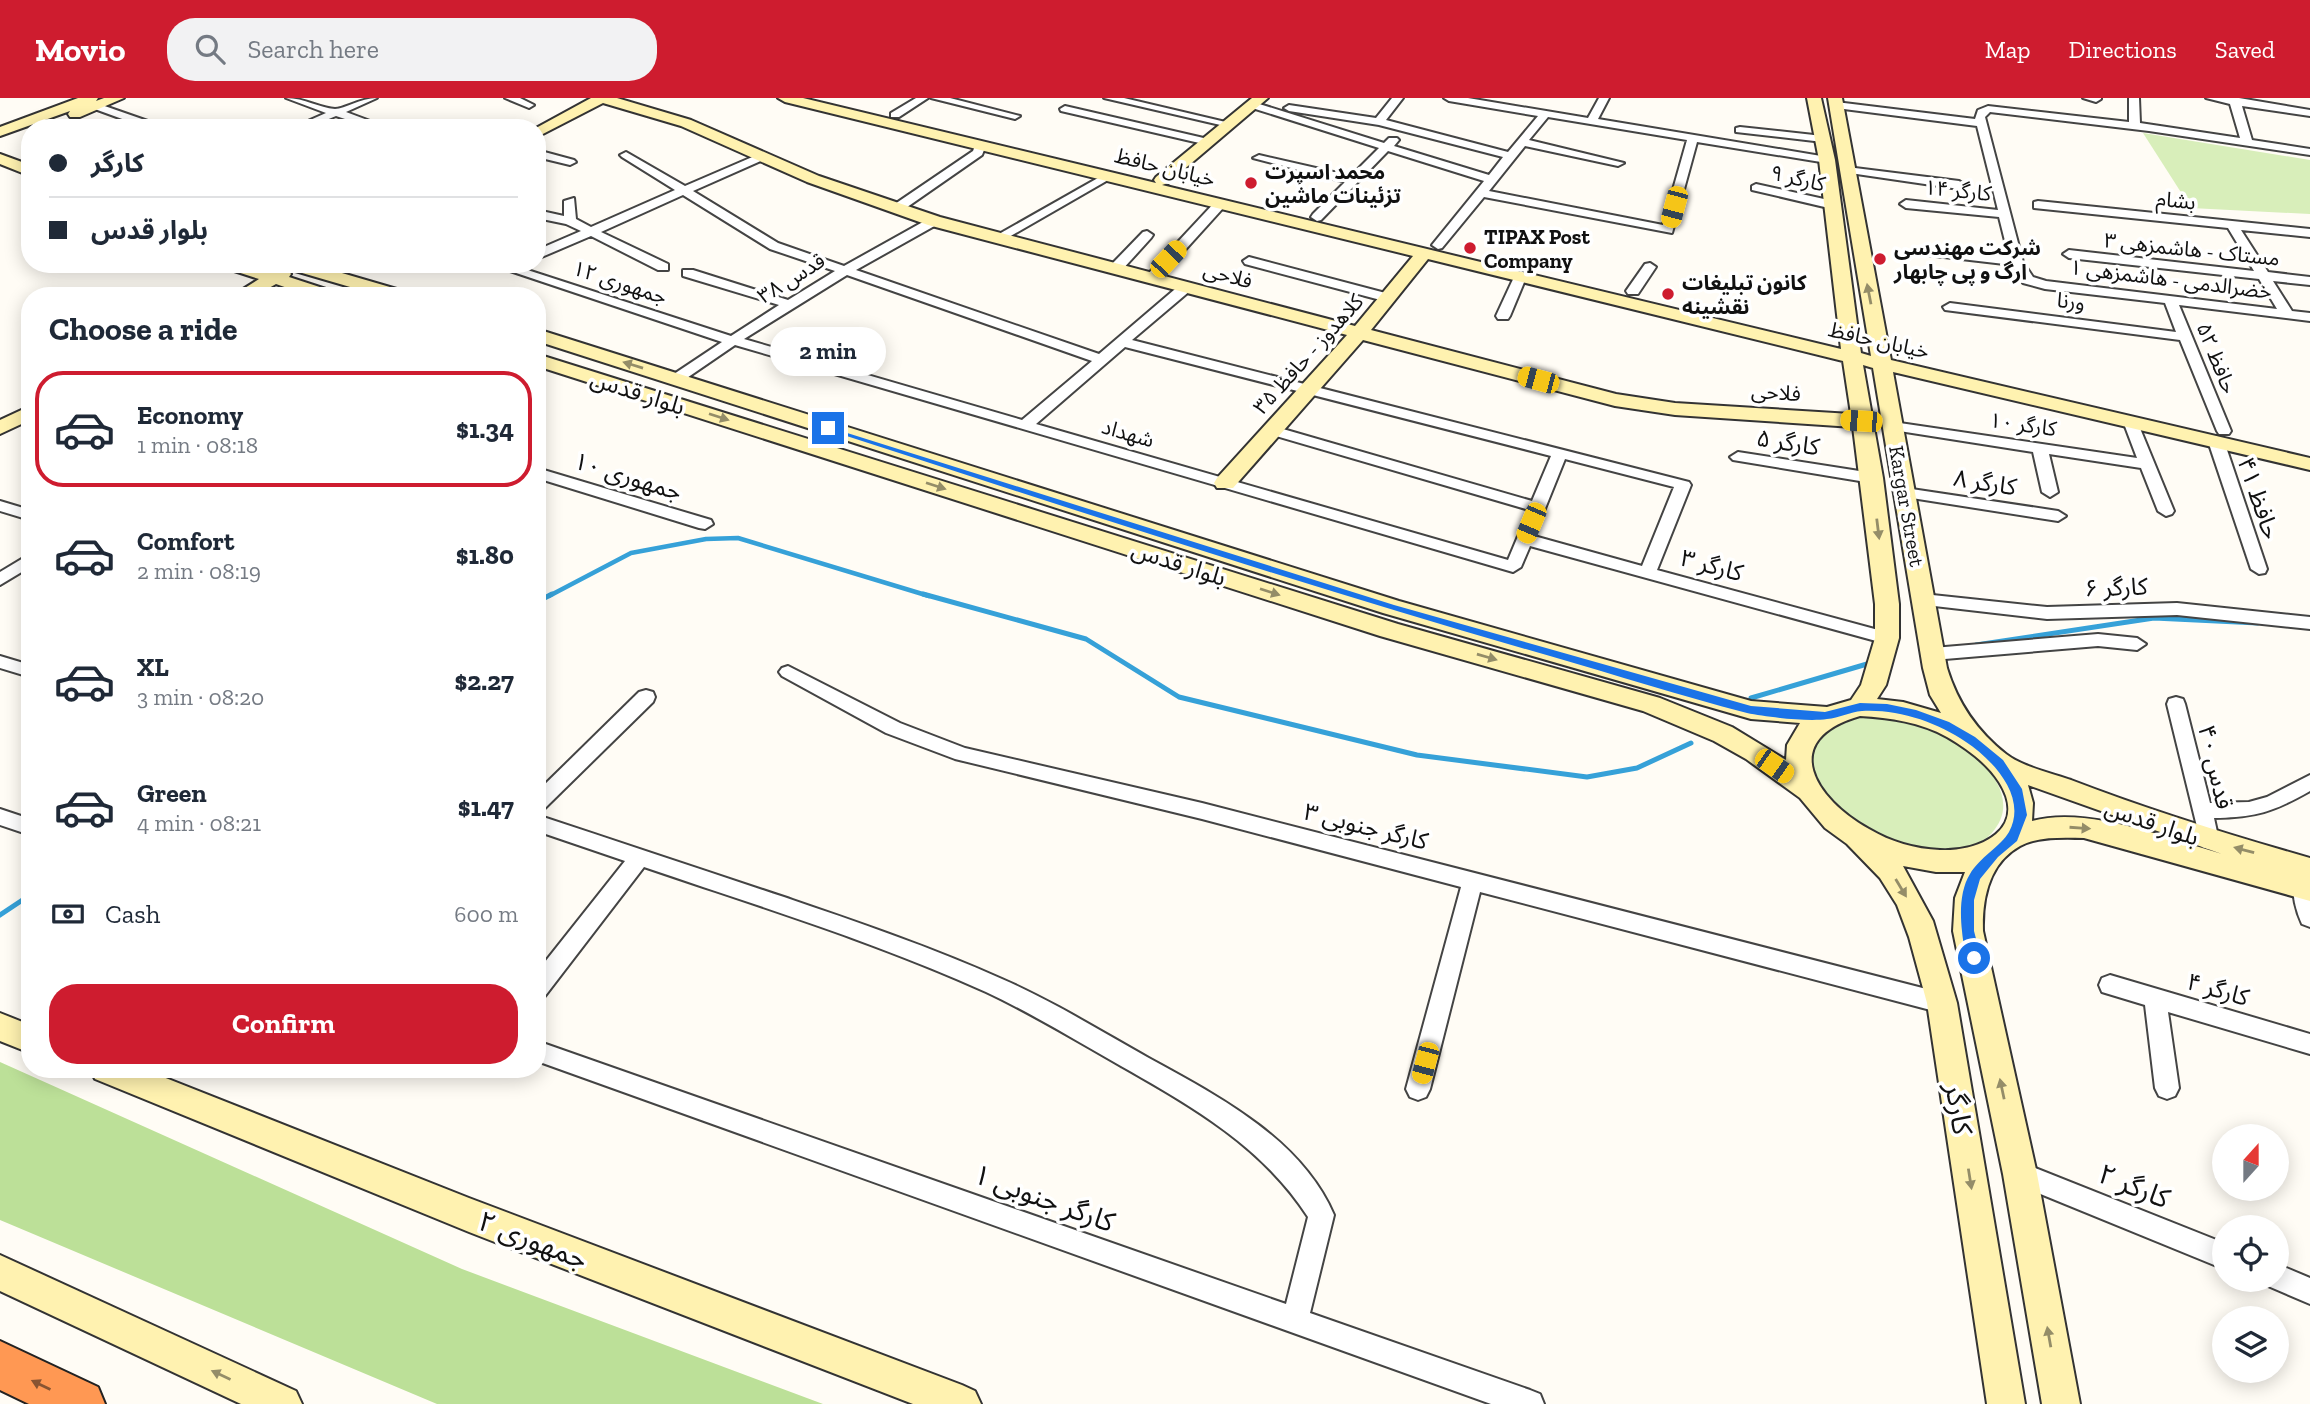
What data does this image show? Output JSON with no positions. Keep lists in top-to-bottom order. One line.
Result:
{"streets":{"main road":["خیابان حافظ","فلاحی","کلاهدوز - حافظ ۳۵","بلوار قدس","Kargar Street","کارگر","جمهوری ۲"],"street":["کارگر ۹","کارگر ۱۴","بشام","مستاک - هاشمزهی ۳","قدس ۳۸","خضرالدمی - هاشمزهی ۱","جمهوری ۱۲","ورنا","حافظ ۵۲","کارگر ۱۰","شهداد","کارگر ۵","جمهوری ۱۰","کارگر ۸","حافظ ۴۱","کارگر ۳","کارگر ۶","قدس ۴۰","کارگر جنوبی ۳","کارگر ۴","کارگر ۲","کارگر جنوبی ۱"]},"crossings":[["خیابان حافظ","کلاهدوز - حافظ ۳۵"],["خیابان حافظ","حافظ ۵۲"],["خیابان حافظ","حافظ ۴۱"],["خیابان حافظ","Kargar Street"],["کارگر ۹","Kargar Street"],["فلاحی","قدس ۳۸"],["فلاحی","کلاهدوز - حافظ ۳۵"],["فلاحی","Kargar Street"],["قدس ۳۸","جمهوری ۱۲"],["قدس ۳۸","بلوار قدس"],["قدس ۳۸","شهداد"],["خضرالدمی - هاشمزهی ۱","حافظ ۵۲"],["جمهوری ۱۲","شهداد"],["ورنا","حافظ ۵۲"],["کلاهدوز - حافظ ۳۵","شهداد"],["حافظ ۵۲","حافظ ۴۱"],["بلوار قدس","Kargar Street"],["بلوار قدس","قدس ۴۰"],["بلوار قدس","کارگر"],["کارگر ۱۰","Kargar Street"],["شهداد","کارگر ۳"],["کارگر ۵","Kargar Street"],["کارگر ۸","Kargar Street"],["Kargar Street","کارگر ۳"],["Kargar Street","کارگر ۶"],["Kargar Street","کارگر"],["کارگر جنوبی ۳","کارگر"],["کارگر","کارگر ۲"]],"places":["محمد اسپرت تزئینات ماشین","TIPAX Post Company","شرکت مهندسی ارگ و پی چابهار","کانون تبلیغات نقشینه"],"north":"top","page":{"header":"Movio","search":"Search here","nav":["Map","Directions","Saved"],"banner":["کارگر","بلوار قدس"],"heading":"Choose a ride","bubble":"2 min","list":[{"name":"Economy","note":"1 min · 08:18","value":"$1.34"},{"name":"Comfort","note":"2 min · 08:19","value":"$1.80"},{"name":"XL","note":"3 min · 08:20","value":"$2.27"},{"name":"Green","note":"4 min · 08:21","value":"$1.47"}],"pay":["Cash","600 m"],"buttons":"Confirm"}}
